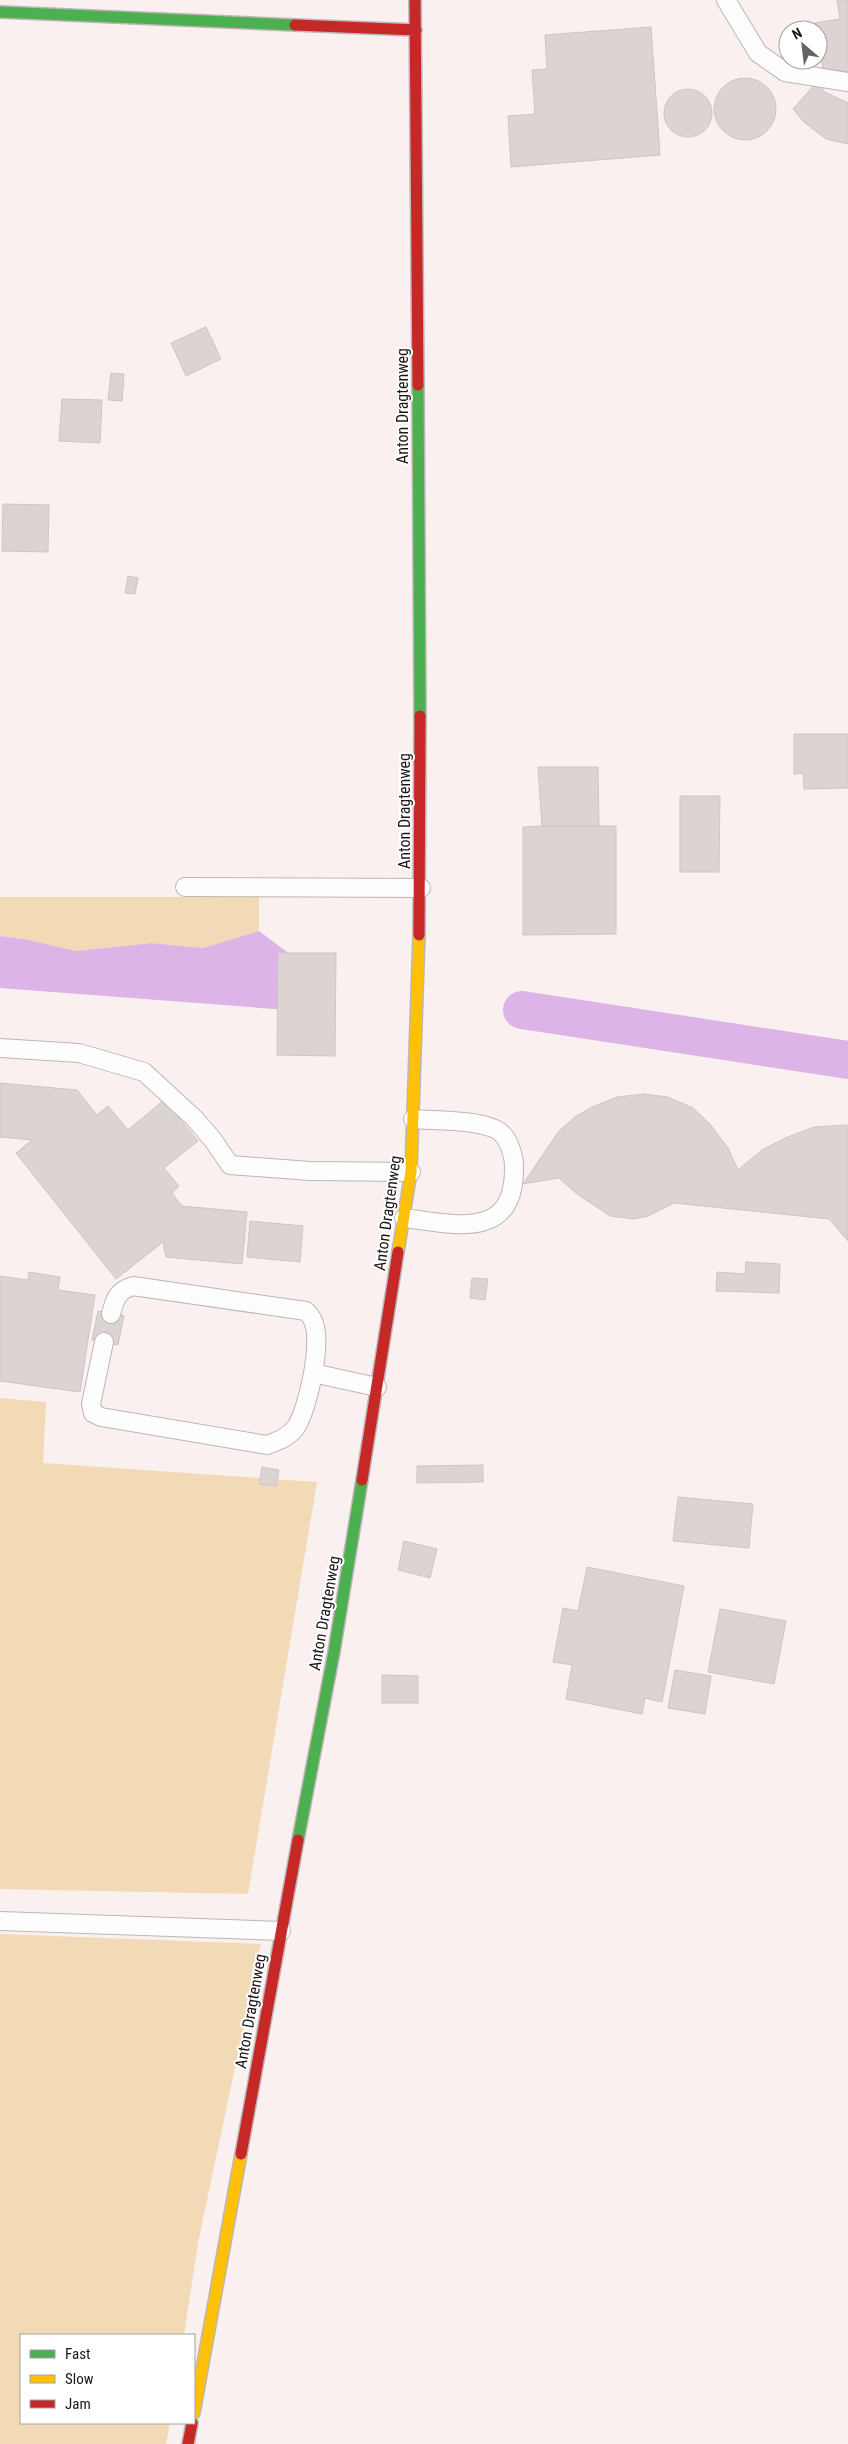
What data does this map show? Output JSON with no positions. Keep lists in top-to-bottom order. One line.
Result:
{"streets":{"main road":["Anton Dragtenweg"]},"legend":["Fast","Slow","Jam"],"north":"top left"}
